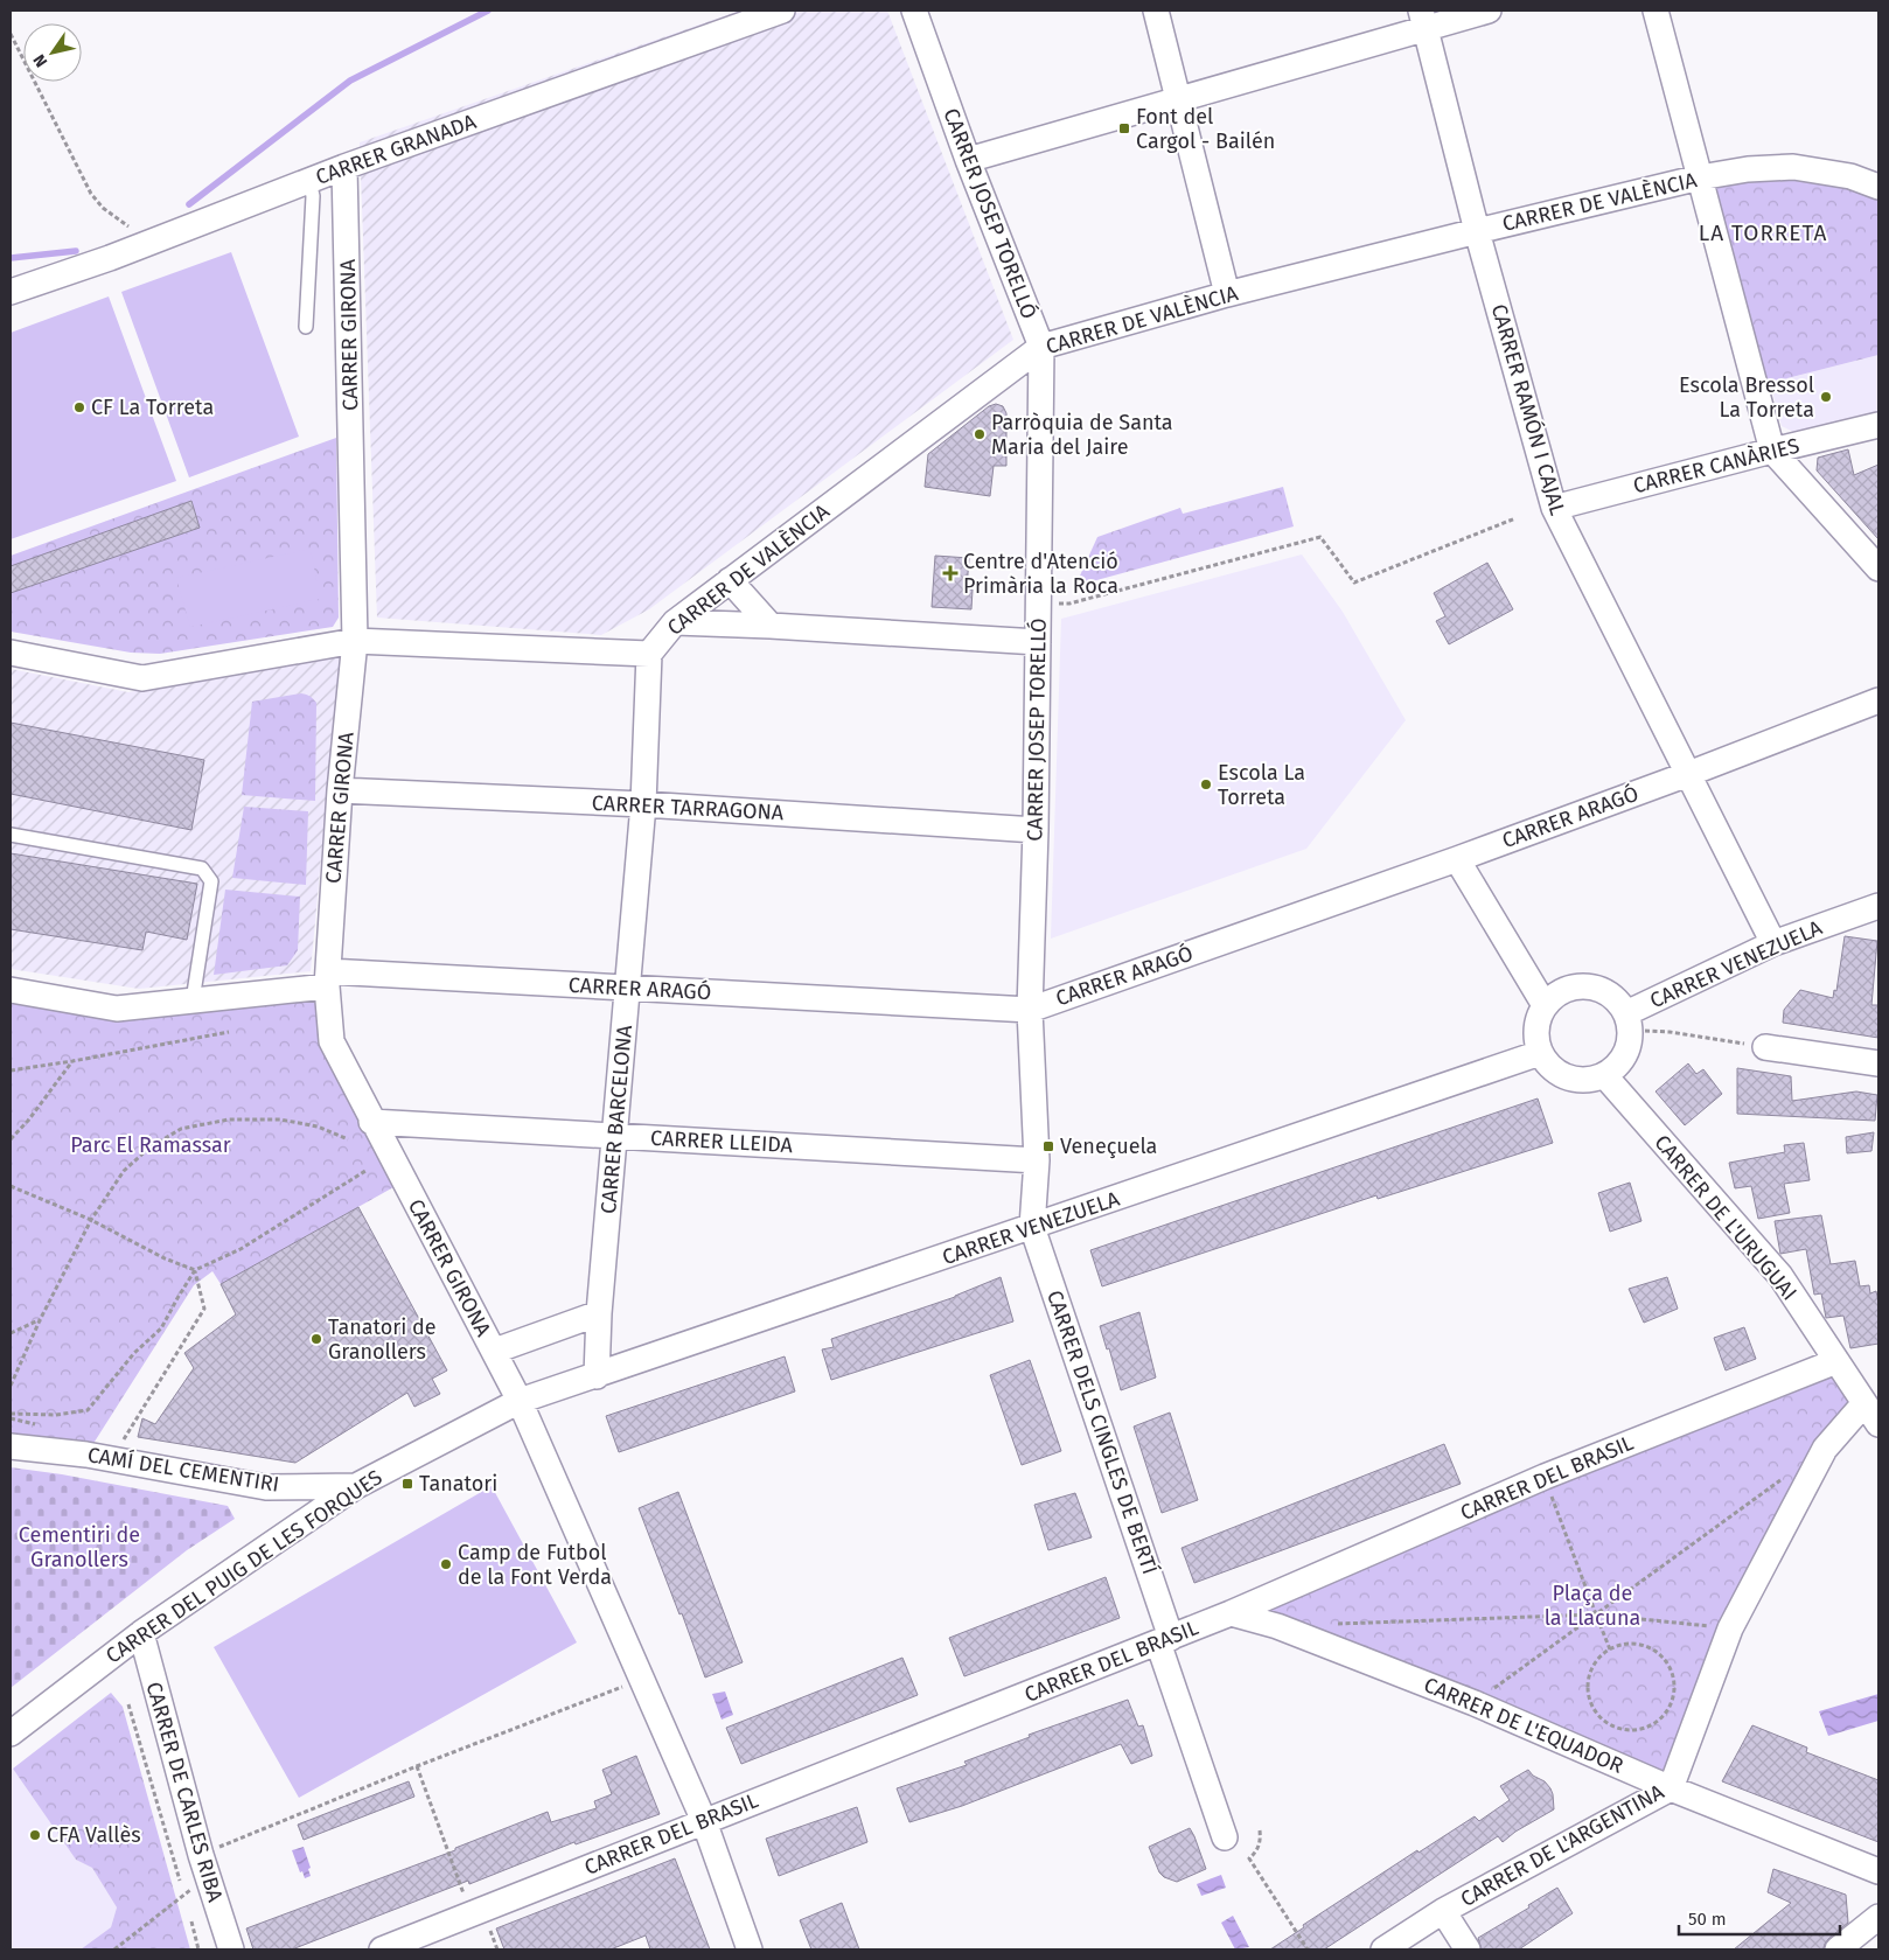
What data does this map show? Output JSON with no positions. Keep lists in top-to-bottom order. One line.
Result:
{"streets":{"street":["CARRER GRANADA","CARRER DE VALÈNCIA","CARRER JOSEP TORELLÓ","CARRER GIRONA","CARRER RAMÓN I CAJAL","CARRER CANÀRIES","CARRER TARRAGONA","CARRER ARAGÓ","CARRER VENEZUELA","CARRER BARCELONA","CARRER LLEIDA","CARRER DE L'URUGUAI","CARRER DELS CINGLES DE BERTÍ","CAMÍ DEL CEMENTIRI","CARRER DEL BRASIL","CARRER DEL PUIG DE LES FORQUES","CARRER DE L'EQUADOR","CARRER DE CARLES RIBA","CARRER DE L'ARGENTINA"]},"crossings":[["CARRER GRANADA","CARRER GIRONA"],["CARRER DE VALÈNCIA","CARRER JOSEP TORELLÓ"],["CARRER DE VALÈNCIA","CARRER RAMÓN I CAJAL"],["CARRER DE VALÈNCIA","CARRER BARCELONA"],["CARRER JOSEP TORELLÓ","CARRER TARRAGONA"],["CARRER JOSEP TORELLÓ","CARRER ARAGÓ"],["CARRER JOSEP TORELLÓ","CARRER VENEZUELA"],["CARRER JOSEP TORELLÓ","CARRER LLEIDA"],["CARRER JOSEP TORELLÓ","CARRER DELS CINGLES DE BERTÍ"],["CARRER GIRONA","CARRER TARRAGONA"],["CARRER GIRONA","CARRER ARAGÓ"],["CARRER GIRONA","CARRER VENEZUELA"],["CARRER GIRONA","CARRER LLEIDA"],["CARRER GIRONA","CARRER DEL BRASIL"],["CARRER GIRONA","CARRER DEL PUIG DE LES FORQUES"],["CARRER RAMÓN I CAJAL","CARRER CANÀRIES"],["CARRER RAMÓN I CAJAL","CARRER ARAGÓ"],["CARRER RAMÓN I CAJAL","CARRER VENEZUELA"],["CARRER TARRAGONA","CARRER BARCELONA"],["CARRER ARAGÓ","CARRER BARCELONA"],["CARRER VENEZUELA","CARRER BARCELONA"],["CARRER VENEZUELA","CARRER DE L'URUGUAI"],["CARRER VENEZUELA","CARRER DELS CINGLES DE BERTÍ"],["CARRER VENEZUELA","CARRER DEL PUIG DE LES FORQUES"],["CARRER BARCELONA","CARRER LLEIDA"],["CARRER DE L'URUGUAI","CARRER DEL BRASIL"],["CARRER DE L'URUGUAI","CARRER DE L'ARGENTINA"],["CARRER DELS CINGLES DE BERTÍ","CARRER DEL BRASIL"],["CAMÍ DEL CEMENTIRI","CARRER DEL PUIG DE LES FORQUES"],["CARRER DEL BRASIL","CARRER DE L'EQUADOR"],["CARRER DEL PUIG DE LES FORQUES","CARRER DE CARLES RIBA"],["CARRER DE L'EQUADOR","CARRER DE L'ARGENTINA"]],"districts":["LA TORRETA"],"parks":["Parc El Ramassar","Cementiri de Granollers","Plaça de la Llacuna"],"places":{"transit":["Font del Cargol - Bailén","Veneçuela","Tanatori"],"other":["Escola Bressol La Torreta","CF La Torreta","Parròquia de Santa Maria del Jaire","Escola La Torreta","Tanatori de Granollers","Camp de Futbol de la Font Verda","CFA Vallès"],"health":["Centre d'Atenció Primària la Roca"]},"scale_bar":"50 m","north":"bottom left"}
